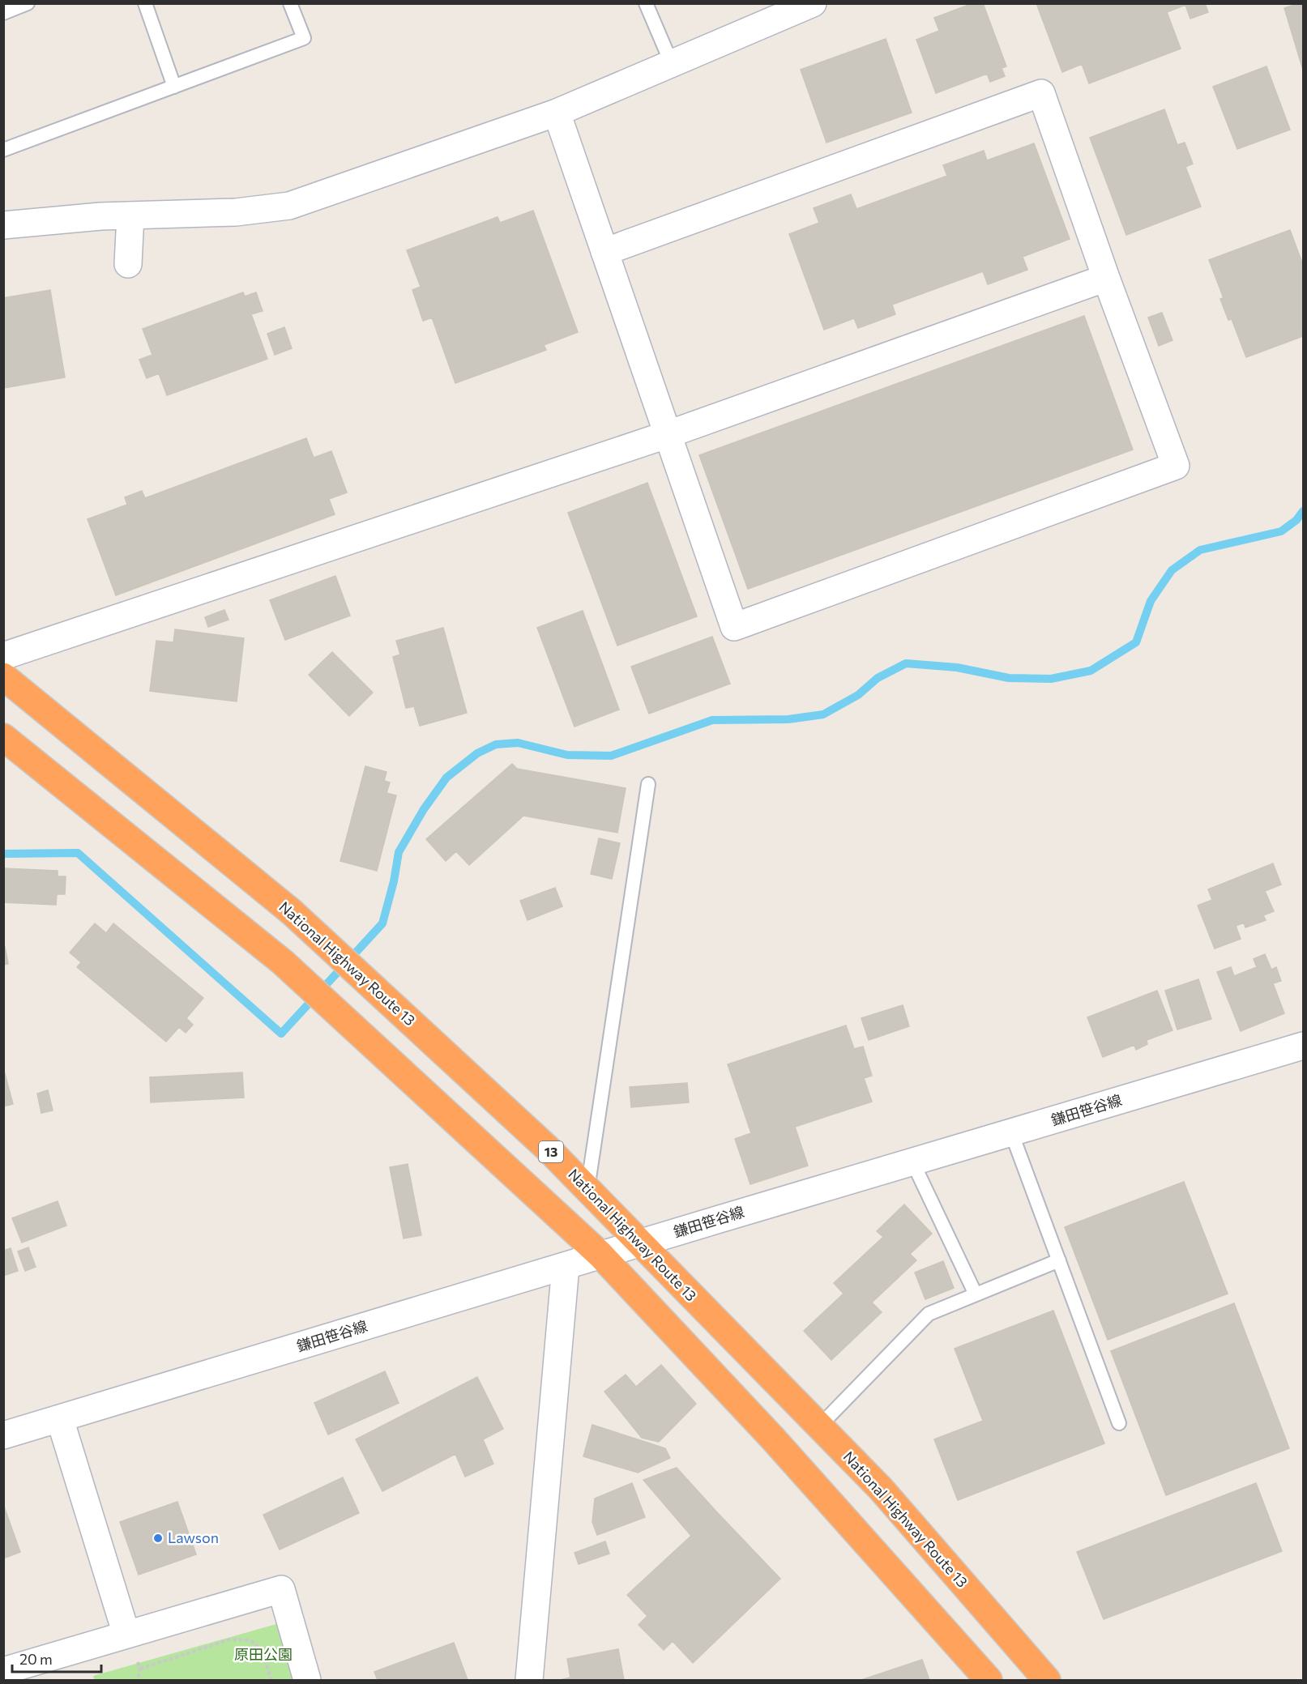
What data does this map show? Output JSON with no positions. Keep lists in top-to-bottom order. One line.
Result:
{"streets":{"highway":["National Highway Route 13","13"],"street":["鎌田笹谷線"]},"crossings":[["National Highway Route 13","鎌田笹谷線"]],"parks":["原田公園"],"places":["Lawson"],"scale_bar":"20 m"}
